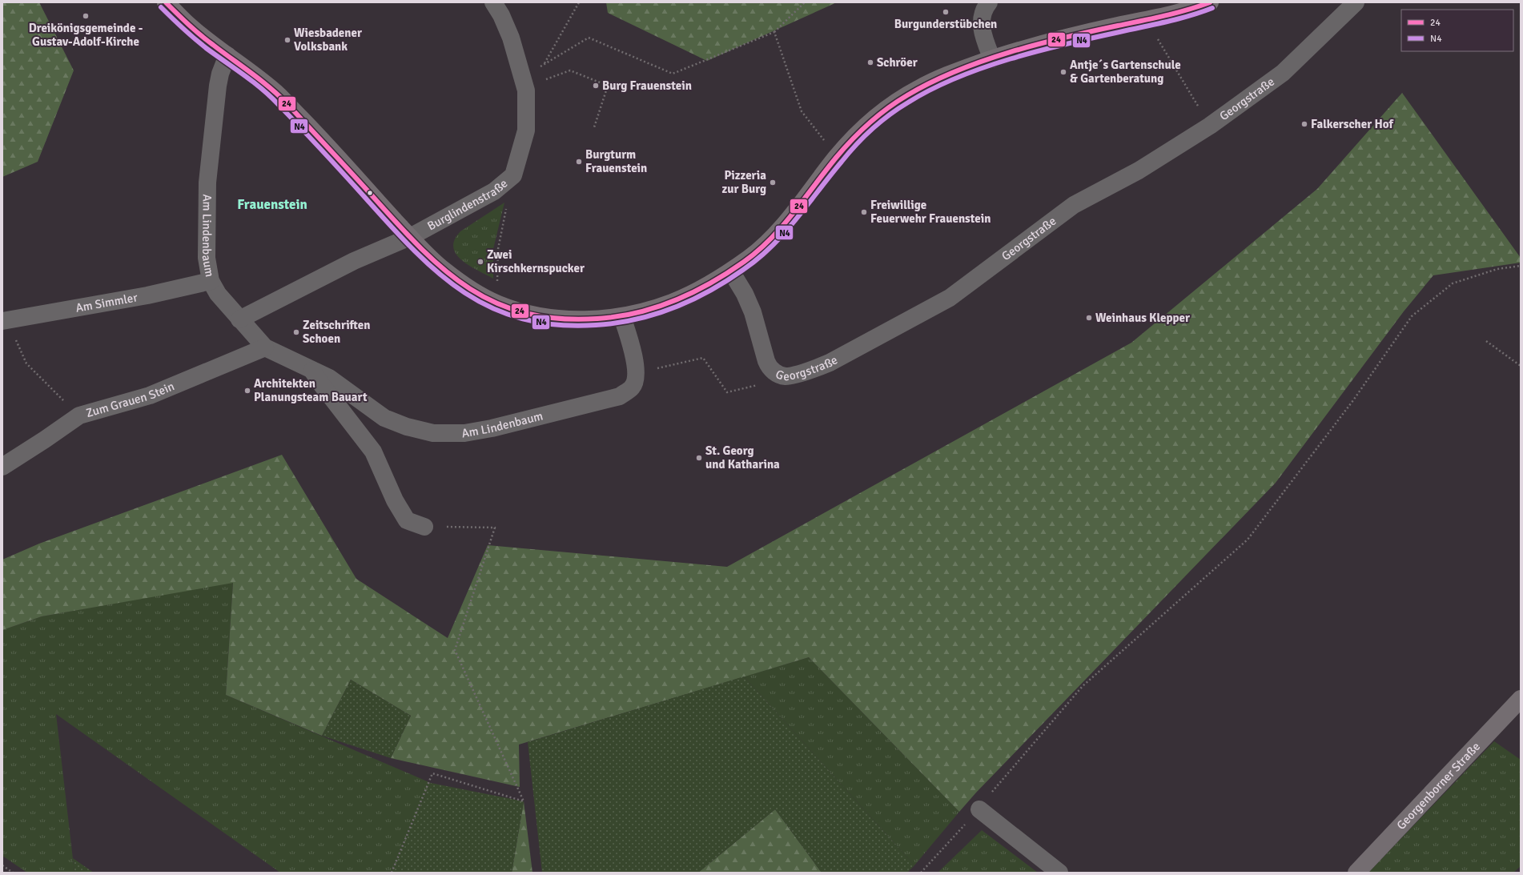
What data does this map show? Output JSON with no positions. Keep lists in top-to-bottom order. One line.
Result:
{"streets":{"main road":["Georgenborner Straße"],"street":["Georgstraße","Burglindenstraße","Am Lindenbaum","Am Simmler","Zum Grauen Stein"]},"crossings":[["Burglindenstraße","Am Lindenbaum"],["Am Lindenbaum","Am Simmler"],["Am Lindenbaum","Zum Grauen Stein"]],"districts":["Frauenstein"],"places":["Burgunderstübchen","Dreikönigsgemeinde - Gustav-Adolf-Kirche","Wiesbadener Volksbank","Schröer","Antje´s Gartenschule & Gartenberatung","Burg Frauenstein","Falkerscher Hof","Burgturm Frauenstein","Pizzeria zur Burg","Freiwillige Feuerwehr Frauenstein","Zwei Kirschkernspucker","Weinhaus Klepper","Zeitschriften Schoen","Architekten Planungsteam Bauart","St. Georg und Katharina"],"lines":["transit line 24","transit line N4"],"legend":["24","N4"]}
